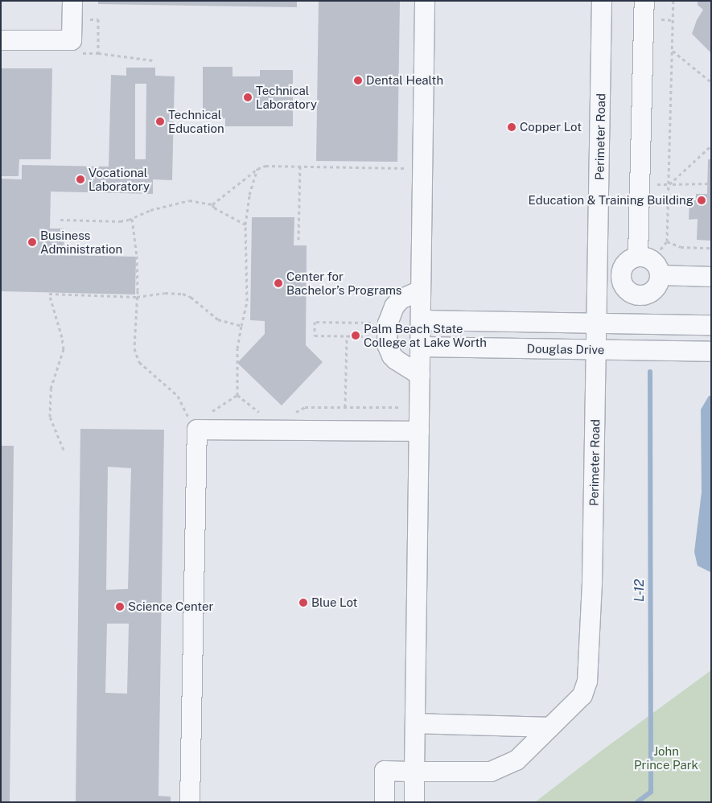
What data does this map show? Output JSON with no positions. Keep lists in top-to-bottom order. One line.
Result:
{"streets":{"street":["Perimeter Road","Douglas Drive"]},"crossings":[["Perimeter Road","Douglas Drive"]],"water":["L-12"],"parks":["John Prince Park"],"places":["Dental Health","Technical Laboratory","Technical Education","Copper Lot","Vocational Laboratory","Education & Training Building","Business Administration","Center for Bachelor’s Programs","Palm Beach State College at Lake Worth","Blue Lot","Science Center"]}
